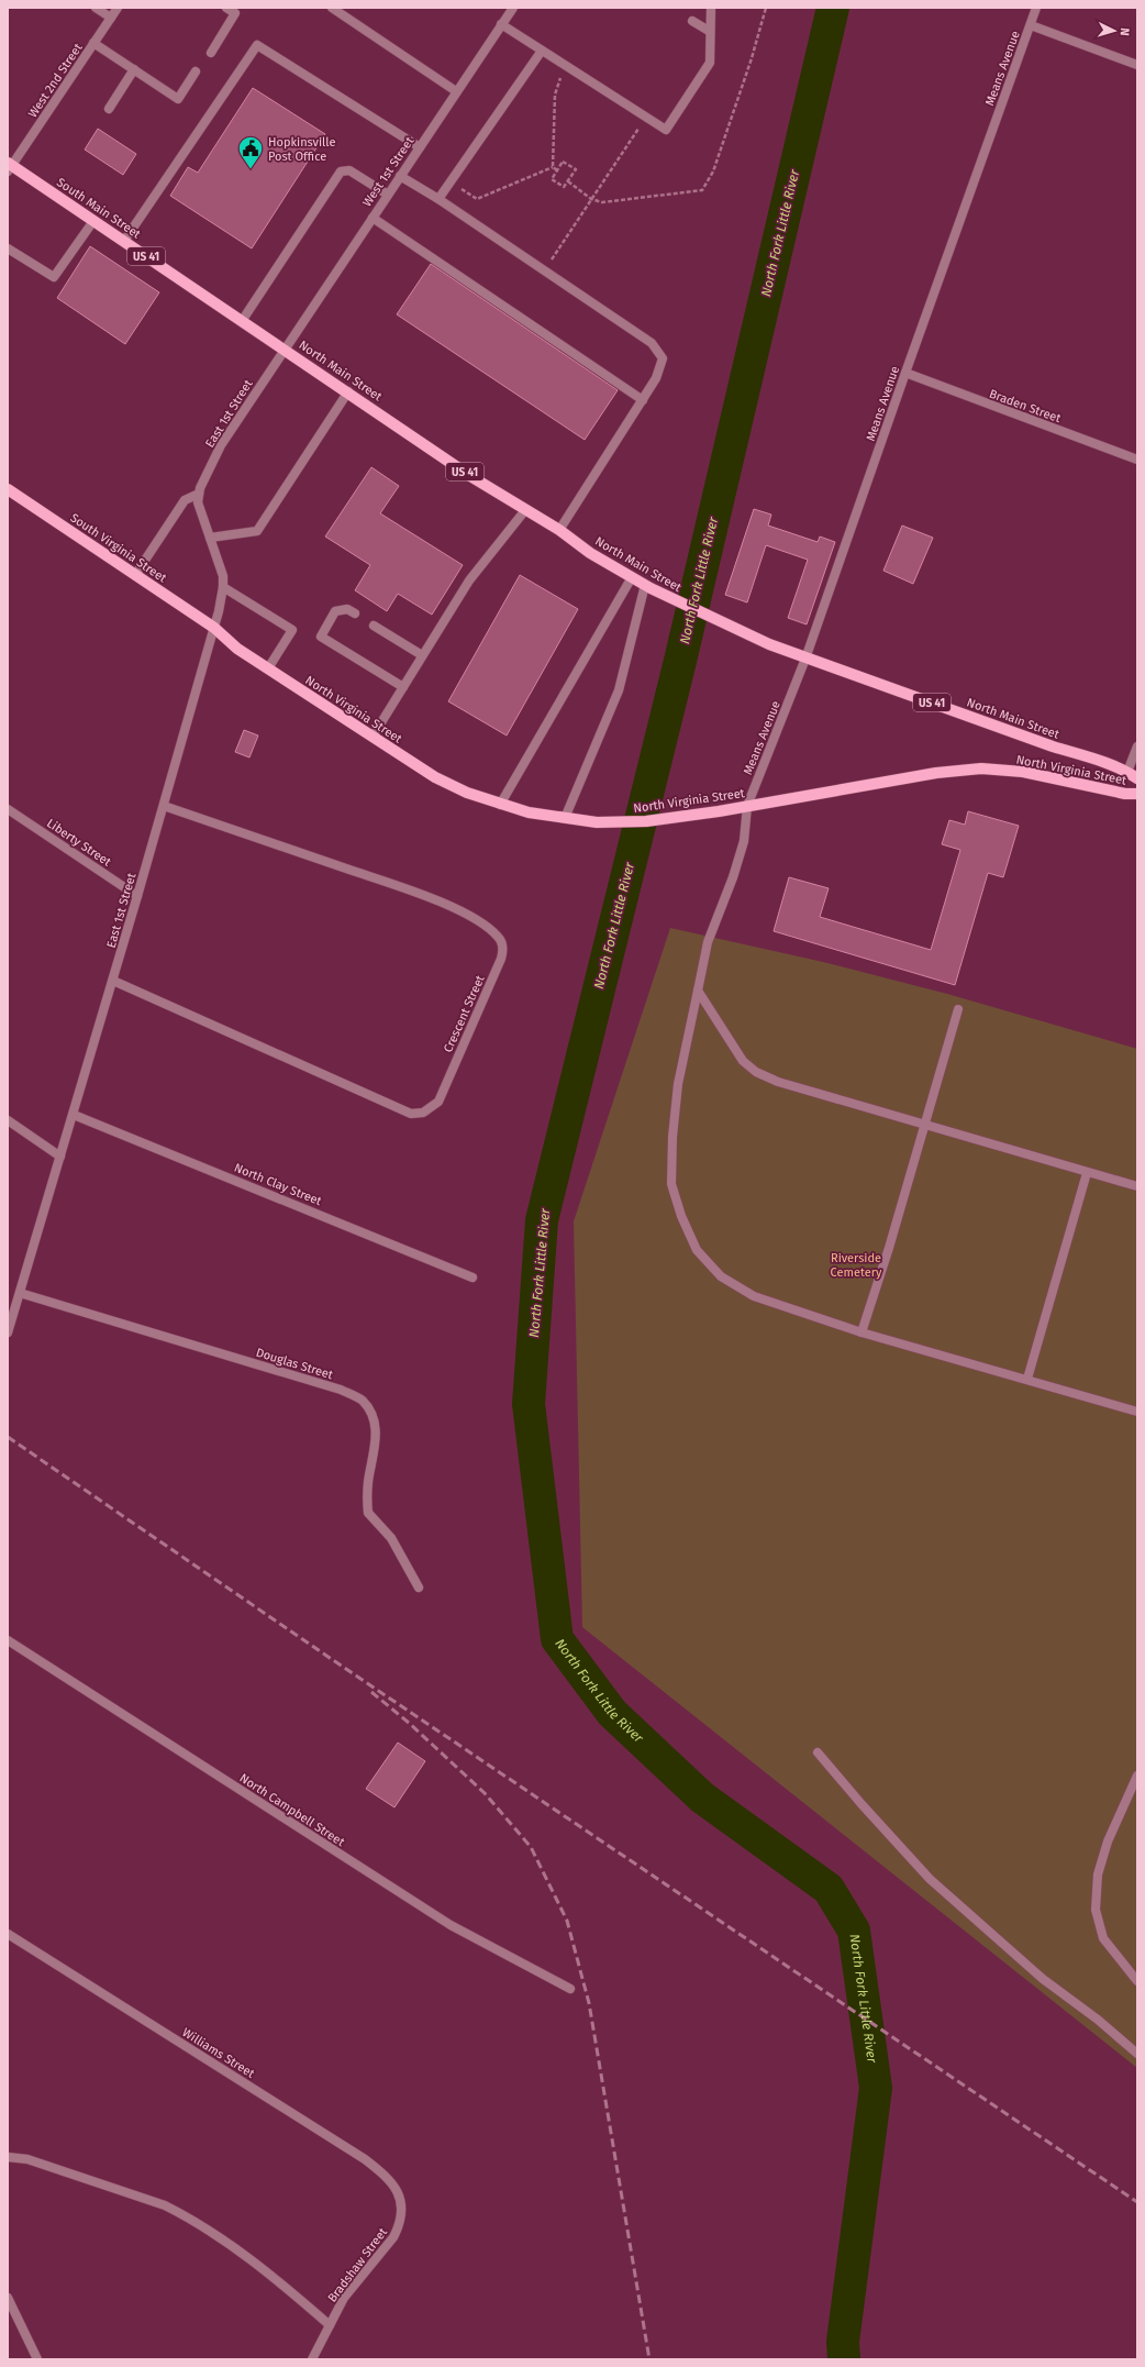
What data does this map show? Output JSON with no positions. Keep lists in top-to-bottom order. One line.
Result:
{"streets":{"main road":["South Main Street","US 41","North Main Street","South Virginia Street","North Virginia Street"],"street":["Means Avenue","West 2nd Street","West 1st Street","Braden Street","East 1st Street","Liberty Street","Crescent Street","North Clay Street","Douglas Street","North Campbell Street","Williams Street","Bradshaw Street"]},"crossings":[["Means Avenue","North Main Street"],["Means Avenue","Braden Street"],["Means Avenue","North Virginia Street"],["West 2nd Street","South Main Street"],["West 1st Street","South Main Street"],["West 1st Street","North Main Street"],["West 1st Street","East 1st Street"],["South Main Street","North Main Street"],["South Main Street","East 1st Street"],["North Main Street","East 1st Street"],["East 1st Street","South Virginia Street"],["East 1st Street","North Virginia Street"],["East 1st Street","Liberty Street"],["East 1st Street","Crescent Street"],["East 1st Street","North Clay Street"],["East 1st Street","Douglas Street"],["South Virginia Street","North Virginia Street"],["Williams Street","Bradshaw Street"]],"water":["North Fork Little River"],"parks":["Riverside Cemetery"],"places":{"public building":["Hopkinsville Post Office"]},"north":"right"}
